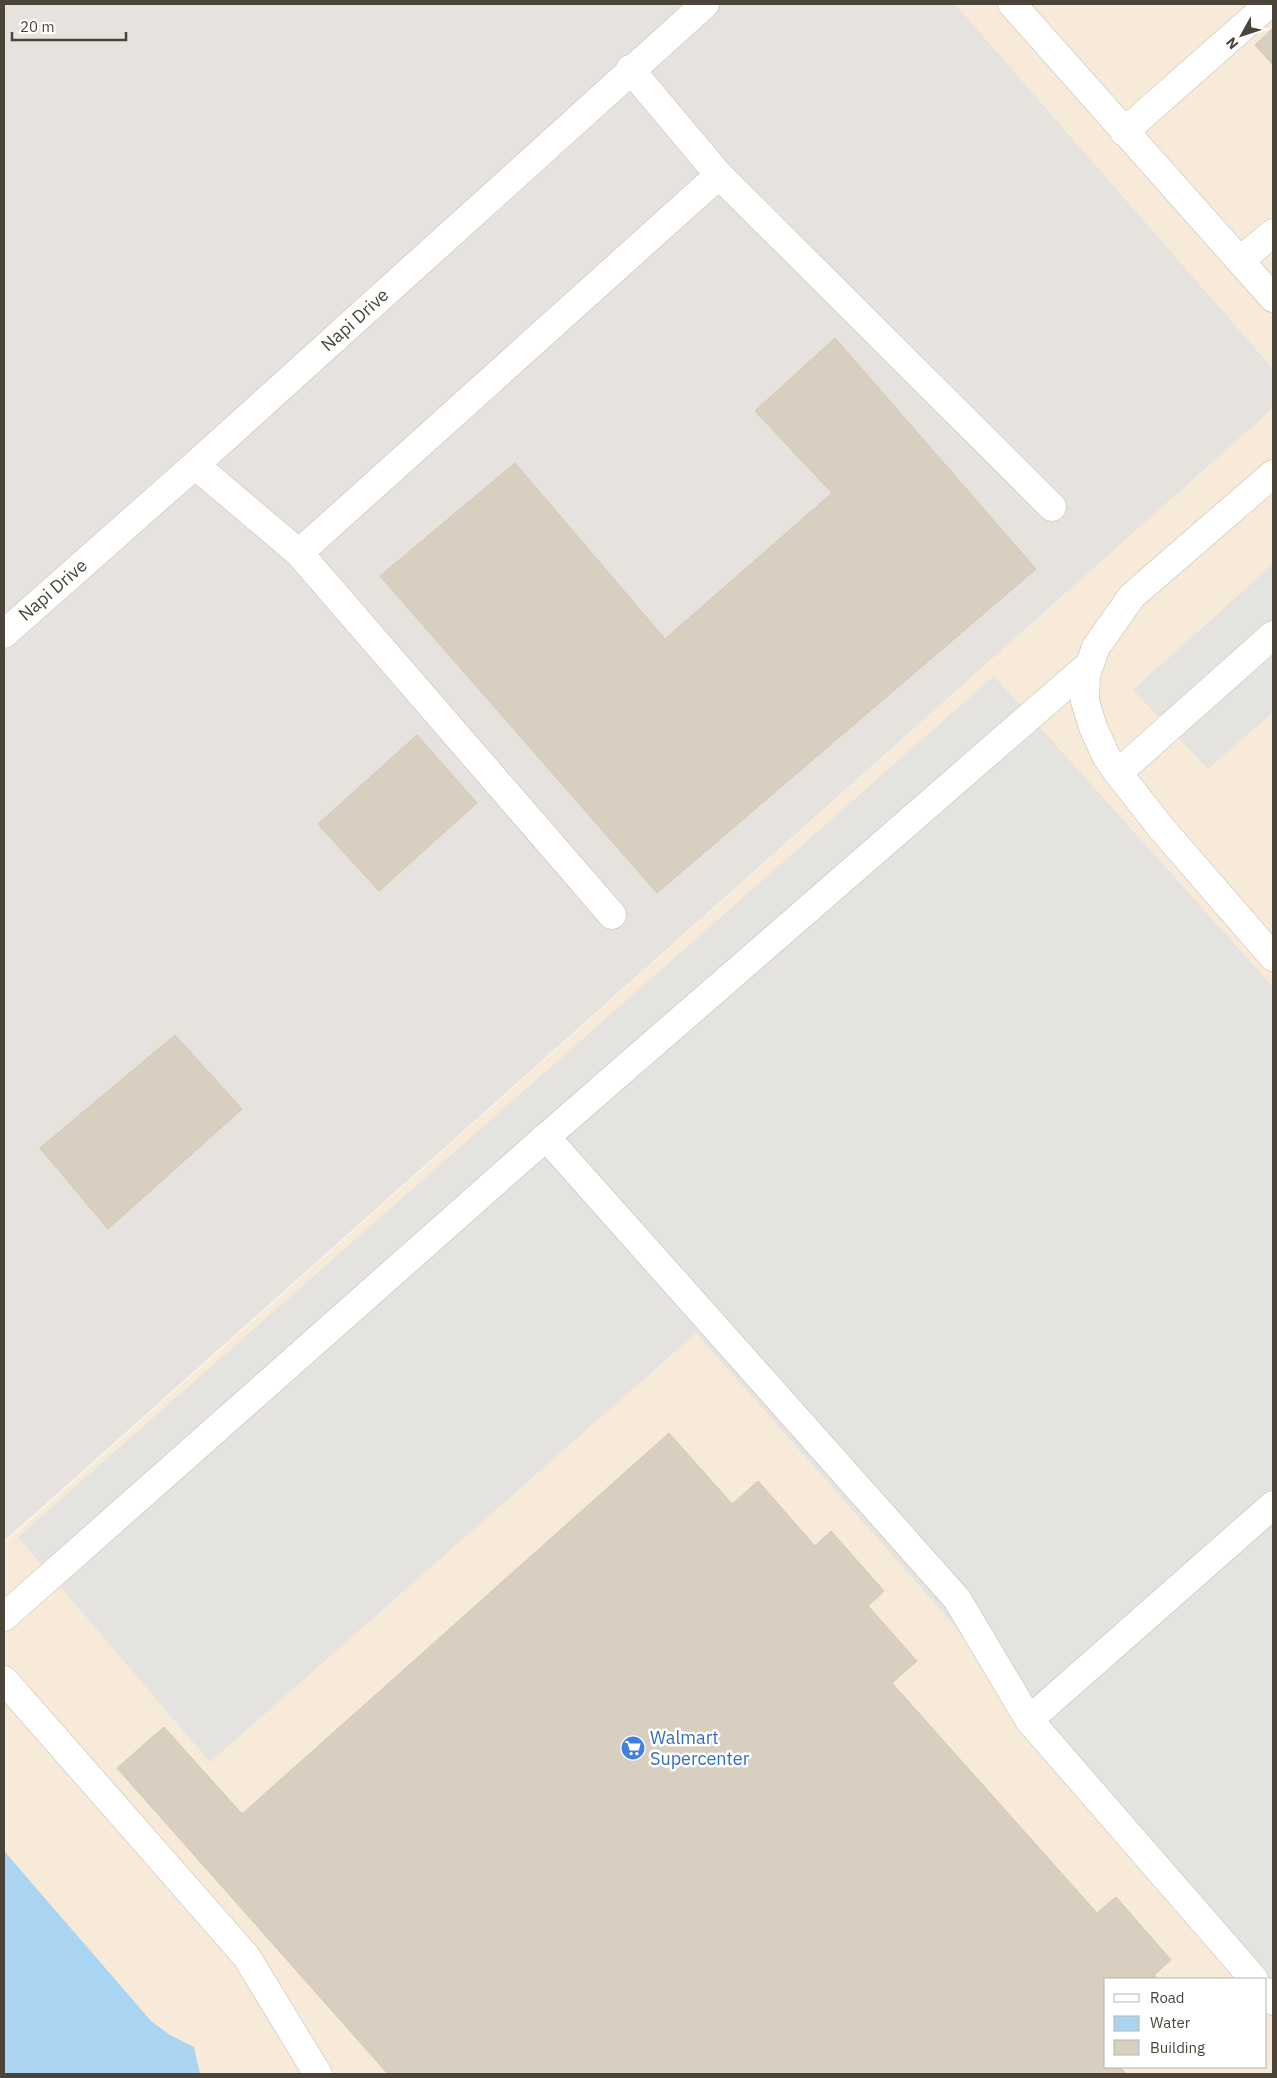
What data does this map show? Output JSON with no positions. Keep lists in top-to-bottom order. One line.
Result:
{"streets":{"street":["Napi Drive"]},"places":{"supermarket":["Walmart Supercenter"]},"legend":["Road","Water","Building"],"scale_bar":"20 m","north":"bottom left"}
